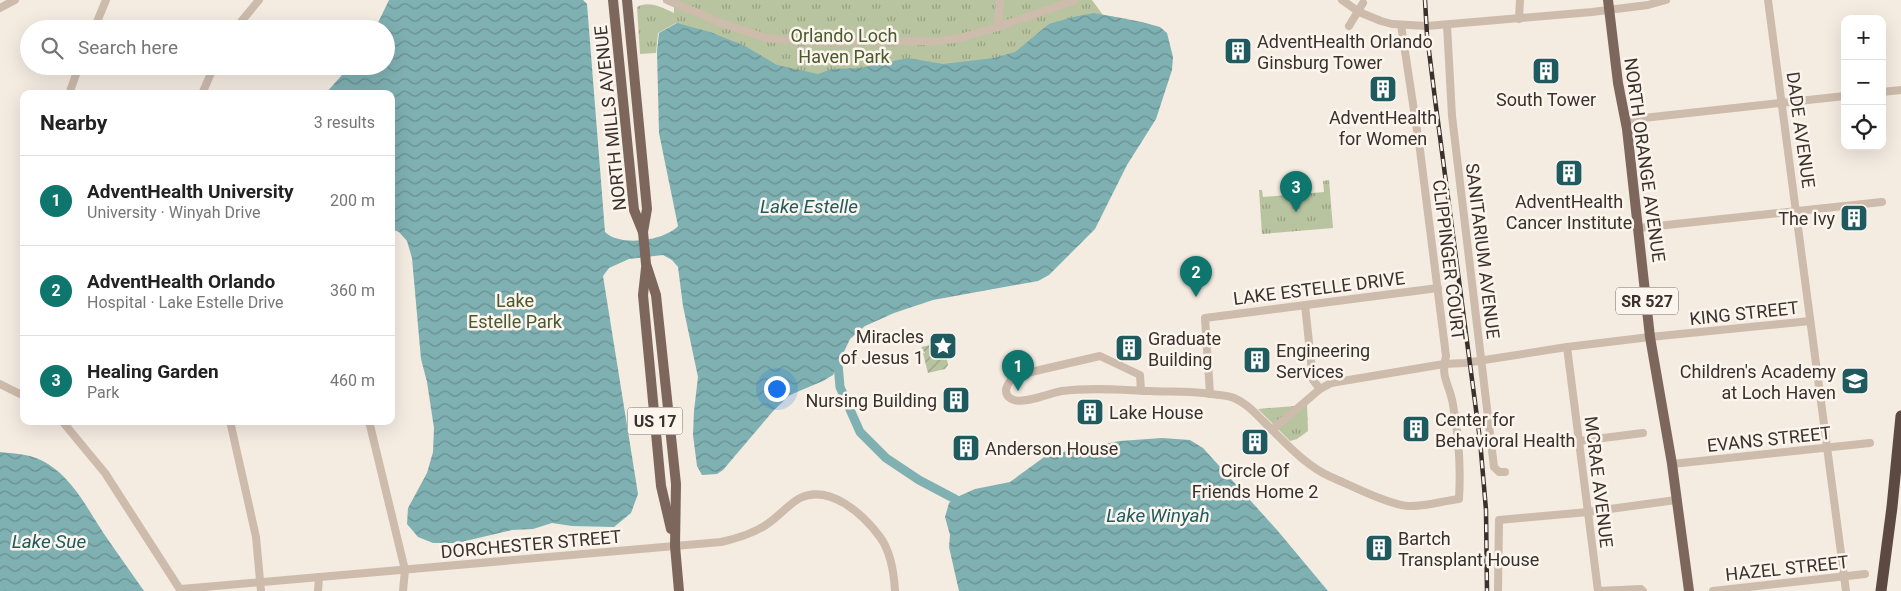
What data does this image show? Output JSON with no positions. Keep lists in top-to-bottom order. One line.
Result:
{"streets":{"main road":["NORTH MILLS AVENUE","NORTH ORANGE AVENUE","SR 527","US 17"],"street":["DADE AVENUE","SANITARIUM AVENUE","CLIPPINGER COURT","LAKE ESTELLE DRIVE","KING STREET","EVANS STREET","MCRAE AVENUE","DORCHESTER STREET","HAZEL STREET"]},"crossings":[["NORTH MILLS AVENUE","DORCHESTER STREET"],["DADE AVENUE","KING STREET"],["DADE AVENUE","EVANS STREET"],["DADE AVENUE","HAZEL STREET"],["NORTH ORANGE AVENUE","KING STREET"],["NORTH ORANGE AVENUE","EVANS STREET"],["SANITARIUM AVENUE","KING STREET"],["CLIPPINGER COURT","LAKE ESTELLE DRIVE"],["CLIPPINGER COURT","KING STREET"],["KING STREET","MCRAE AVENUE"]],"water":["Lake Estelle","Lake Winyah","Lake Sue"],"parks":["Orlando Loch Haven Park","Lake Estelle Park"],"places":{"building":["AdventHealth Orlando Ginsburg Tower","South Tower","AdventHealth for Women","AdventHealth Cancer Institute","The Ivy","Graduate Building","Engineering Services","Nursing Building","Lake House","Center for Behavioral Health","Circle Of Friends Home 2","Anderson House","Bartch Transplant House"],"place":["Miracles of Jesus 1"],"school or university":["Children's Academy at Loch Haven"]},"page":{"map_buttons":["+","−"],"search":"Search here","heading":["Nearby","3 results"],"list":[{"mark":"1","name":"AdventHealth University","note":"University · Winyah Drive","value":"200 m"},{"mark":"2","name":"AdventHealth Orlando","note":"Hospital · Lake Estelle Drive","value":"360 m"},{"mark":"3","name":"Healing Garden","note":"Park","value":"460 m"}],"pins":["3","2","1"]}}
